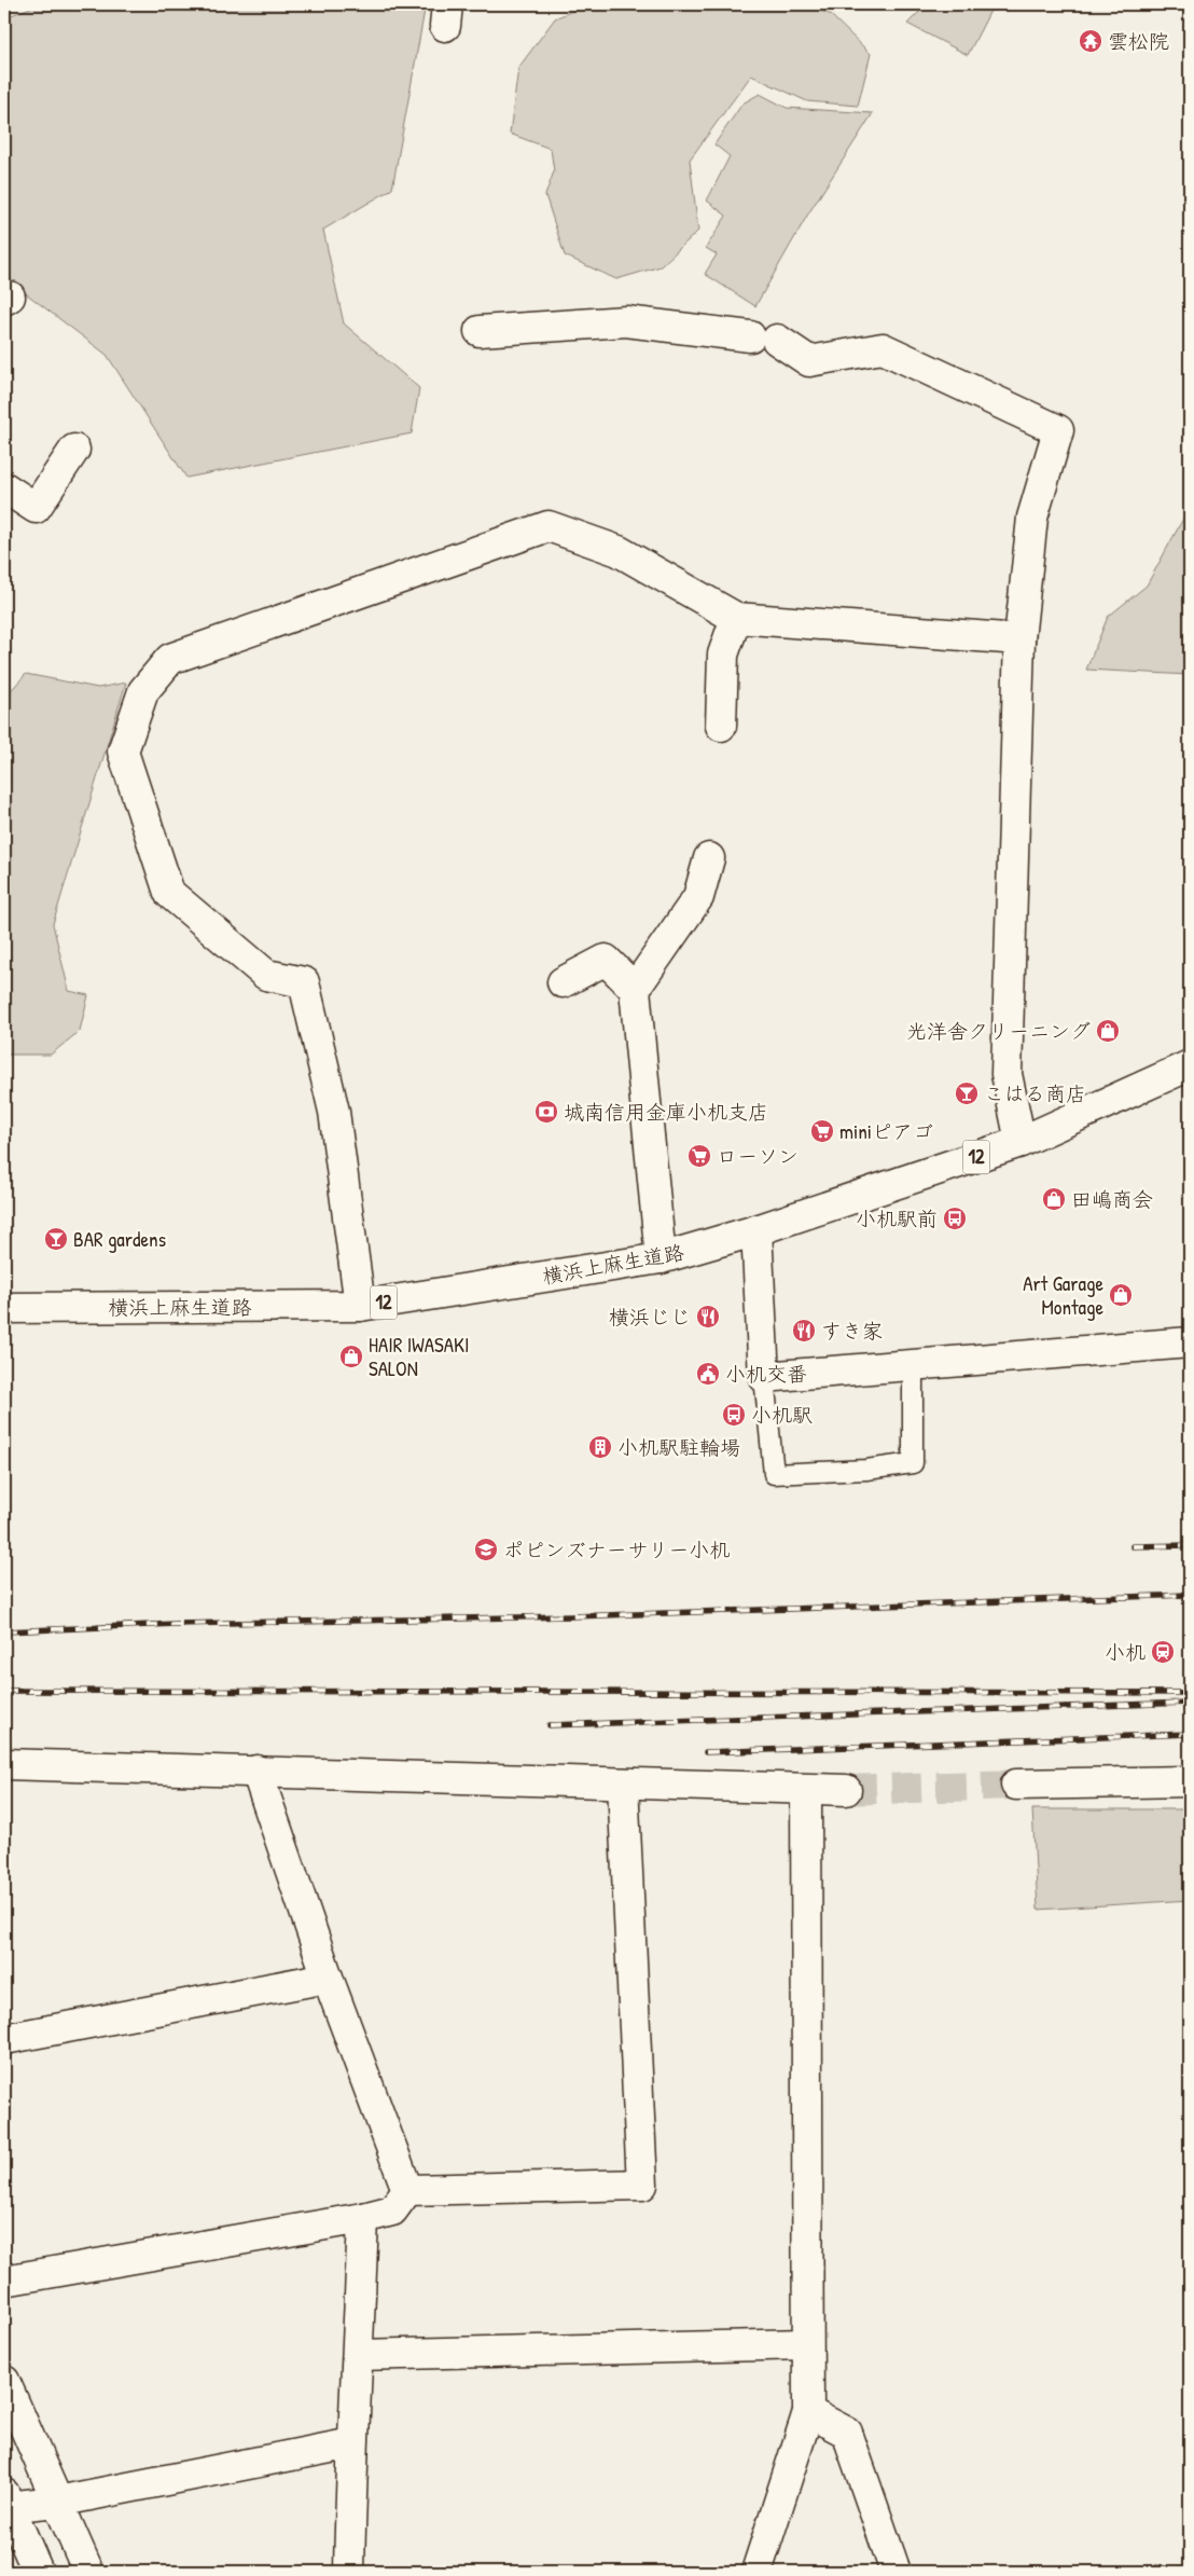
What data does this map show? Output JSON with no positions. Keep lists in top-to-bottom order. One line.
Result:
{"streets":{"street":["12","横浜上麻生道路"]},"places":{"temple":["雲松院"],"shop":["光洋舎クリーニング","田嶋商会","Art Garage Montage","HAIR IWASAKI SALON"],"bar":["こはる商店","BAR gardens"],"bank":["城南信用金庫小机支店"],"supermarket":["miniピアゴ","ローソン"],"bus stop":["小机駅前","小机駅"],"restaurant":["横浜じじ","すき家"],"public building":["小机交番"],"building":["小机駅駐輪場"],"school or university":["ポピンズナーサリー小机"],"station":["小机"]}}
